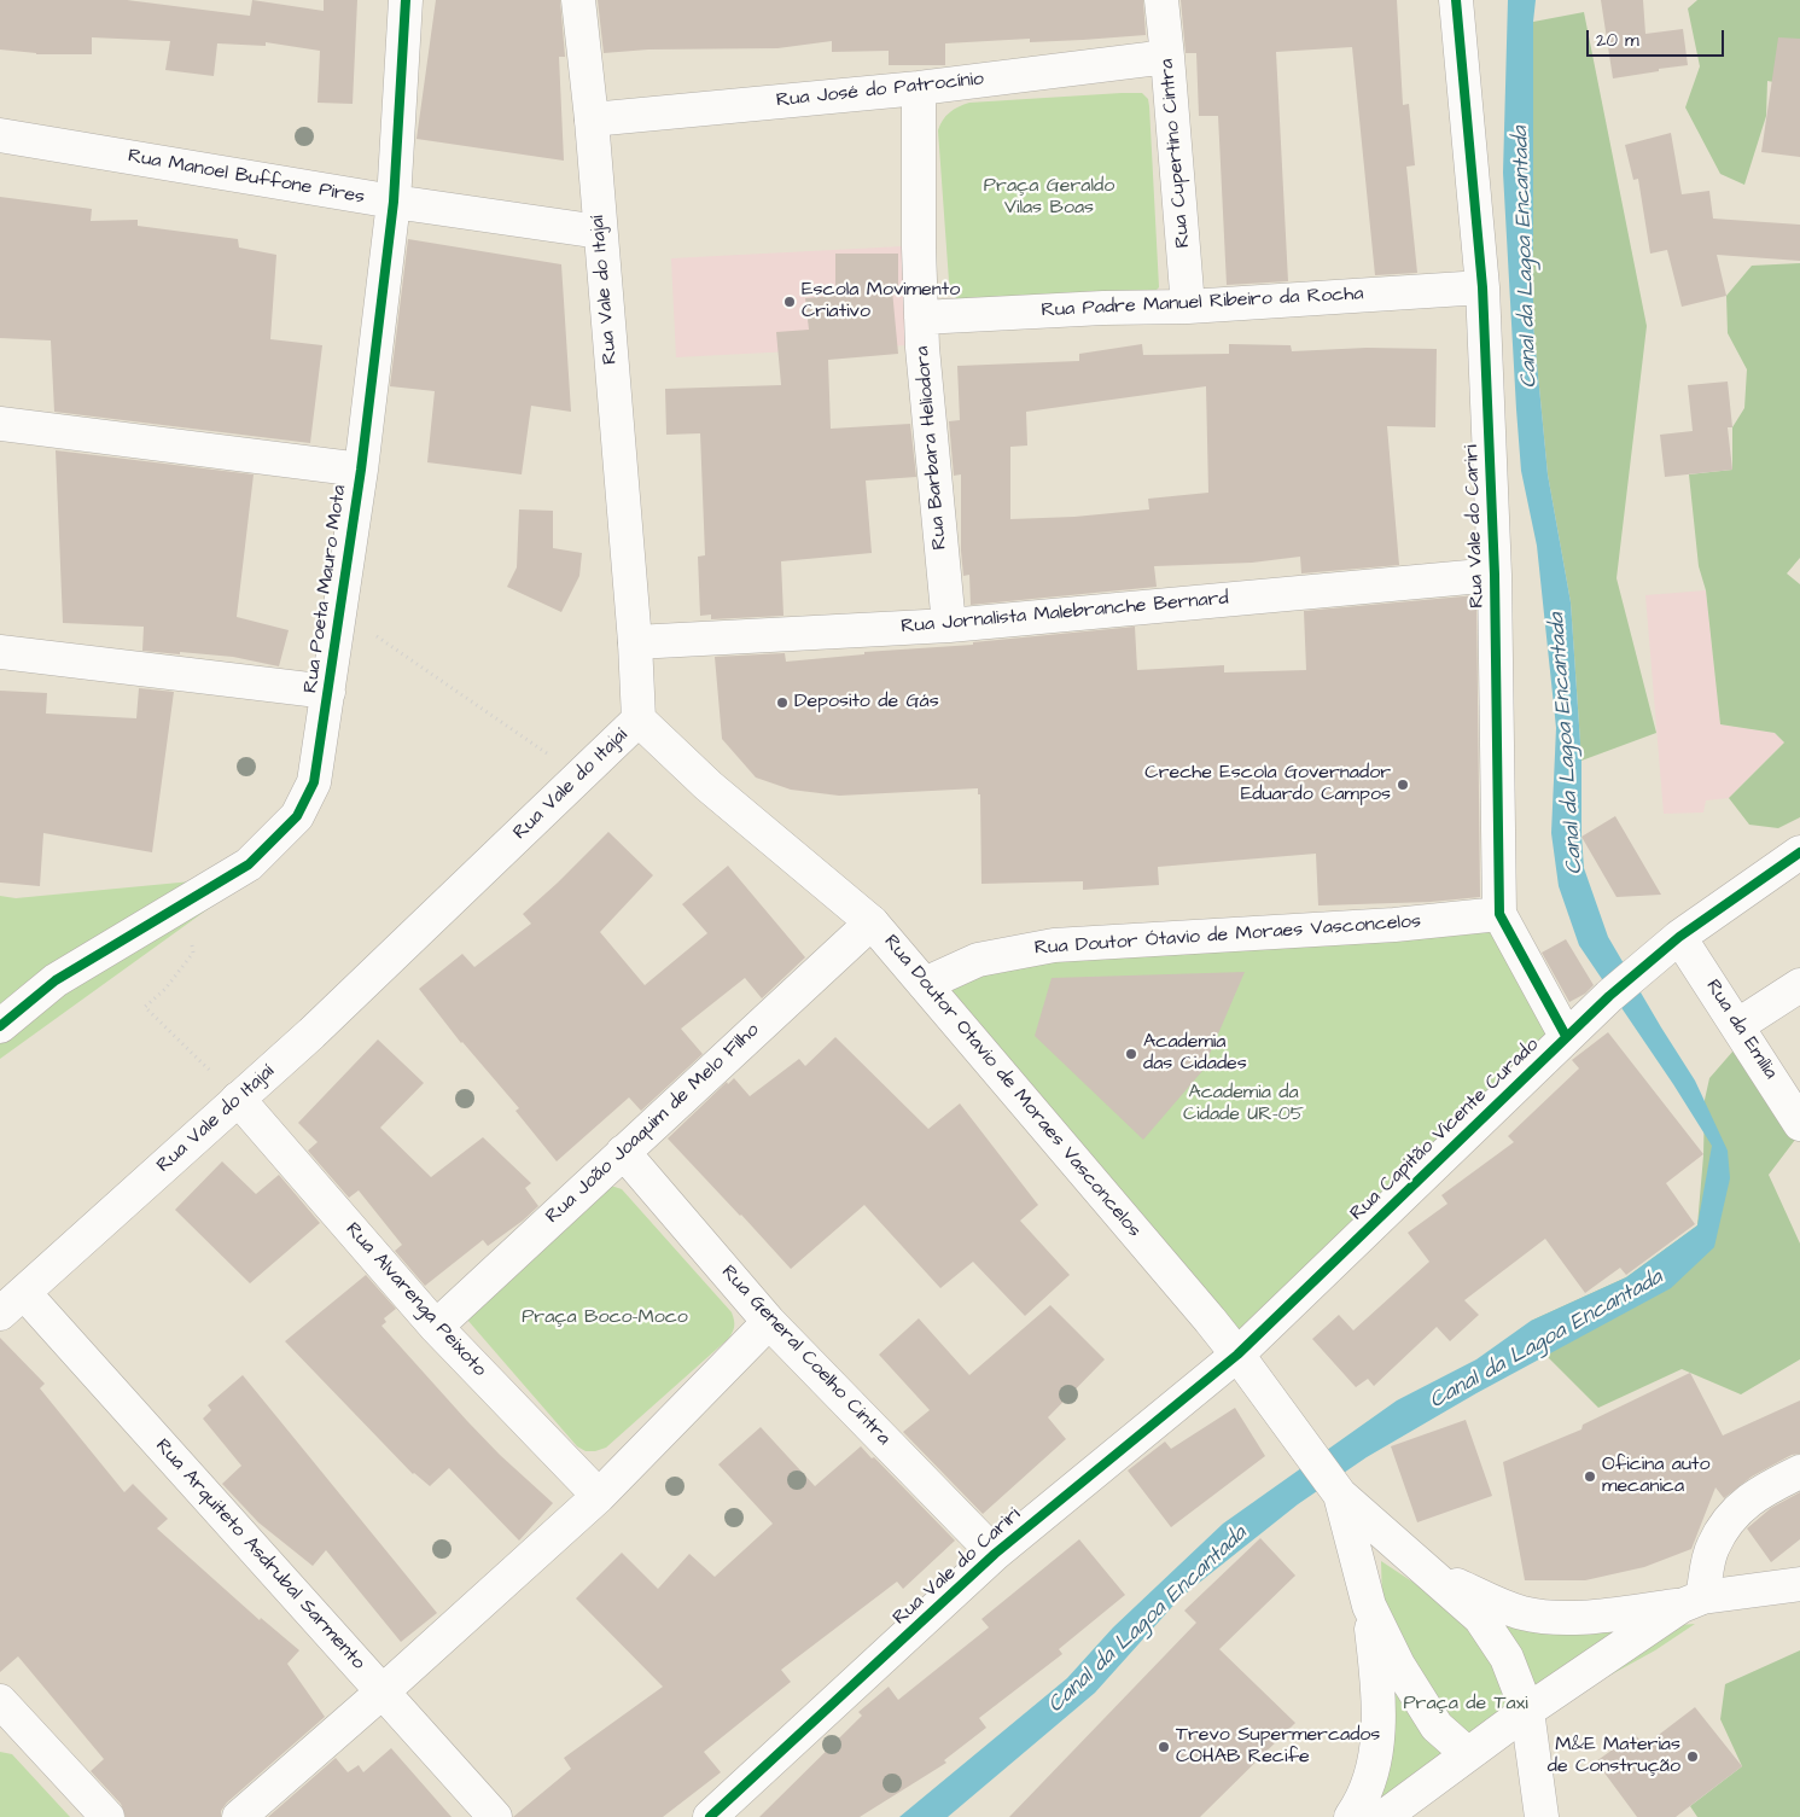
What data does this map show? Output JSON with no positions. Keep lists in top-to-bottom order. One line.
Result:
{"streets":{"street":["Rua José do Patrocínio","Rua Cupertino Cintra","Rua Manoel Buffone Pires","Rua Vale do Itajaí","Rua Padre Manuel Ribeiro da Rocha","Rua Barbara Heliodora","Rua Vale do Cariri","Rua Poeta Mauro Mota","Rua Jornalista Malebranche Bernard","Rua Doutor Ótavio de Moraes Vasconcelos","Rua da Emília","Rua Doutor Otavio de Moraes Vasconcelos","Rua João Joaquim de Melo Filho","Rua Capitão Vicente Curado","Rua Alvarenga Peixoto","Rua General Coelho Cintra","Rua Arquiteto Asdrubal Sarmento"]},"crossings":[["Rua José do Patrocínio","Rua Cupertino Cintra"],["Rua José do Patrocínio","Rua Vale do Itajaí"],["Rua José do Patrocínio","Rua Barbara Heliodora"],["Rua Cupertino Cintra","Rua Padre Manuel Ribeiro da Rocha"],["Rua Manoel Buffone Pires","Rua Vale do Itajaí"],["Rua Manoel Buffone Pires","Rua Poeta Mauro Mota"],["Rua Vale do Itajaí","Rua Jornalista Malebranche Bernard"],["Rua Vale do Itajaí","Rua Doutor Otavio de Moraes Vasconcelos"],["Rua Vale do Itajaí","Rua Alvarenga Peixoto"],["Rua Vale do Itajaí","Rua Arquiteto Asdrubal Sarmento"],["Rua Padre Manuel Ribeiro da Rocha","Rua Barbara Heliodora"],["Rua Padre Manuel Ribeiro da Rocha","Rua Vale do Cariri"],["Rua Barbara Heliodora","Rua Jornalista Malebranche Bernard"],["Rua Vale do Cariri","Rua Jornalista Malebranche Bernard"],["Rua Vale do Cariri","Rua Doutor Ótavio de Moraes Vasconcelos"],["Rua Vale do Cariri","Rua Doutor Otavio de Moraes Vasconcelos"],["Rua Vale do Cariri","Rua Capitão Vicente Curado"],["Rua Vale do Cariri","Rua General Coelho Cintra"],["Rua Doutor Ótavio de Moraes Vasconcelos","Rua Doutor Otavio de Moraes Vasconcelos"],["Rua da Emília","Rua Capitão Vicente Curado"],["Rua Doutor Otavio de Moraes Vasconcelos","Rua João Joaquim de Melo Filho"],["Rua Doutor Otavio de Moraes Vasconcelos","Rua Capitão Vicente Curado"],["Rua João Joaquim de Melo Filho","Rua Alvarenga Peixoto"],["Rua João Joaquim de Melo Filho","Rua General Coelho Cintra"]],"water":["Canal da Lagoa Encantada"],"parks":["Praça Geraldo Vilas Boas","Academia da Cidade UR-05","Praça Boco-Moco","Praça de Taxi"],"places":["Escola Movimento Criativo","Deposito de Gás","Creche Escola Governador Eduardo Campos","Academia das Cidades","Oficina auto mecanica","Trevo Supermercados COHAB Recife","M&E Materias de Construção"],"scale_bar":"20 m"}
